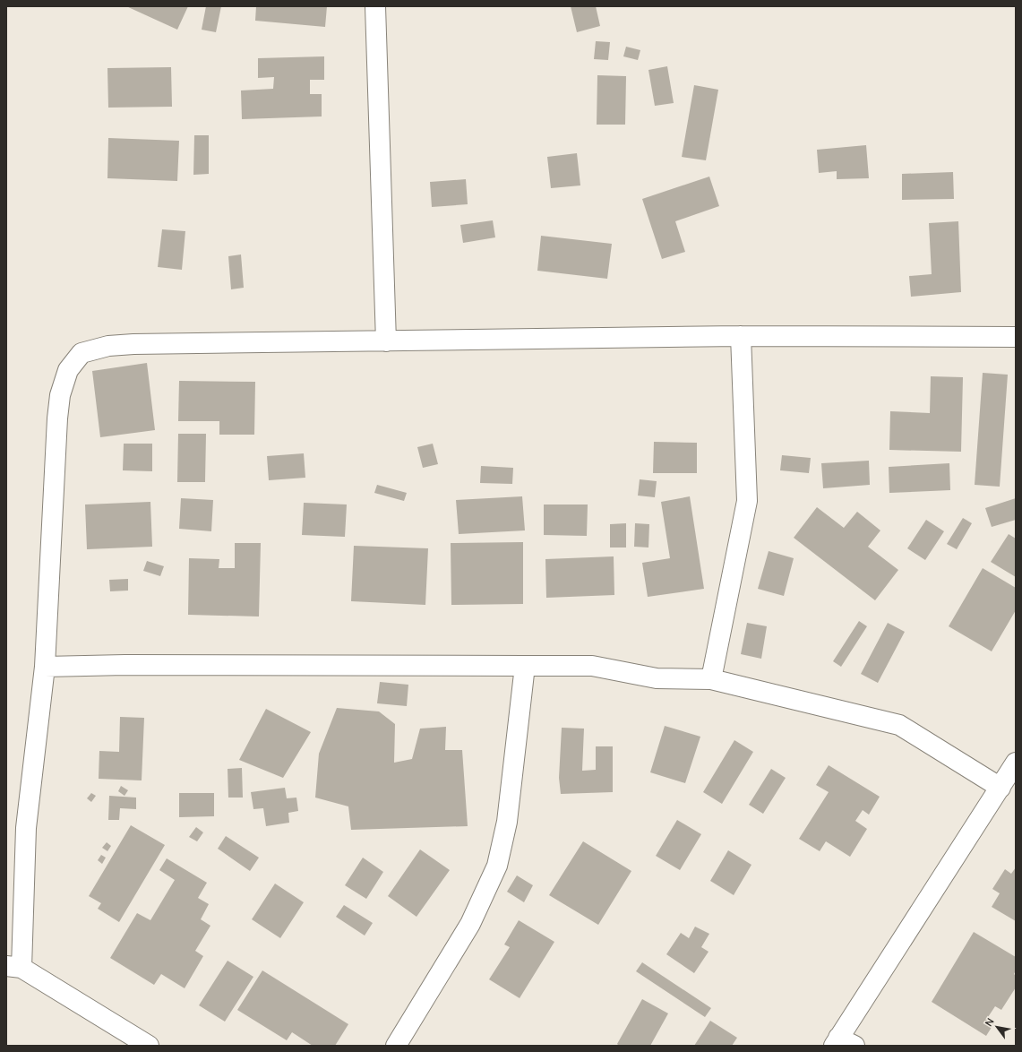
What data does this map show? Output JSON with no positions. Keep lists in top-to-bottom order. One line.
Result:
{"north":"top left"}
